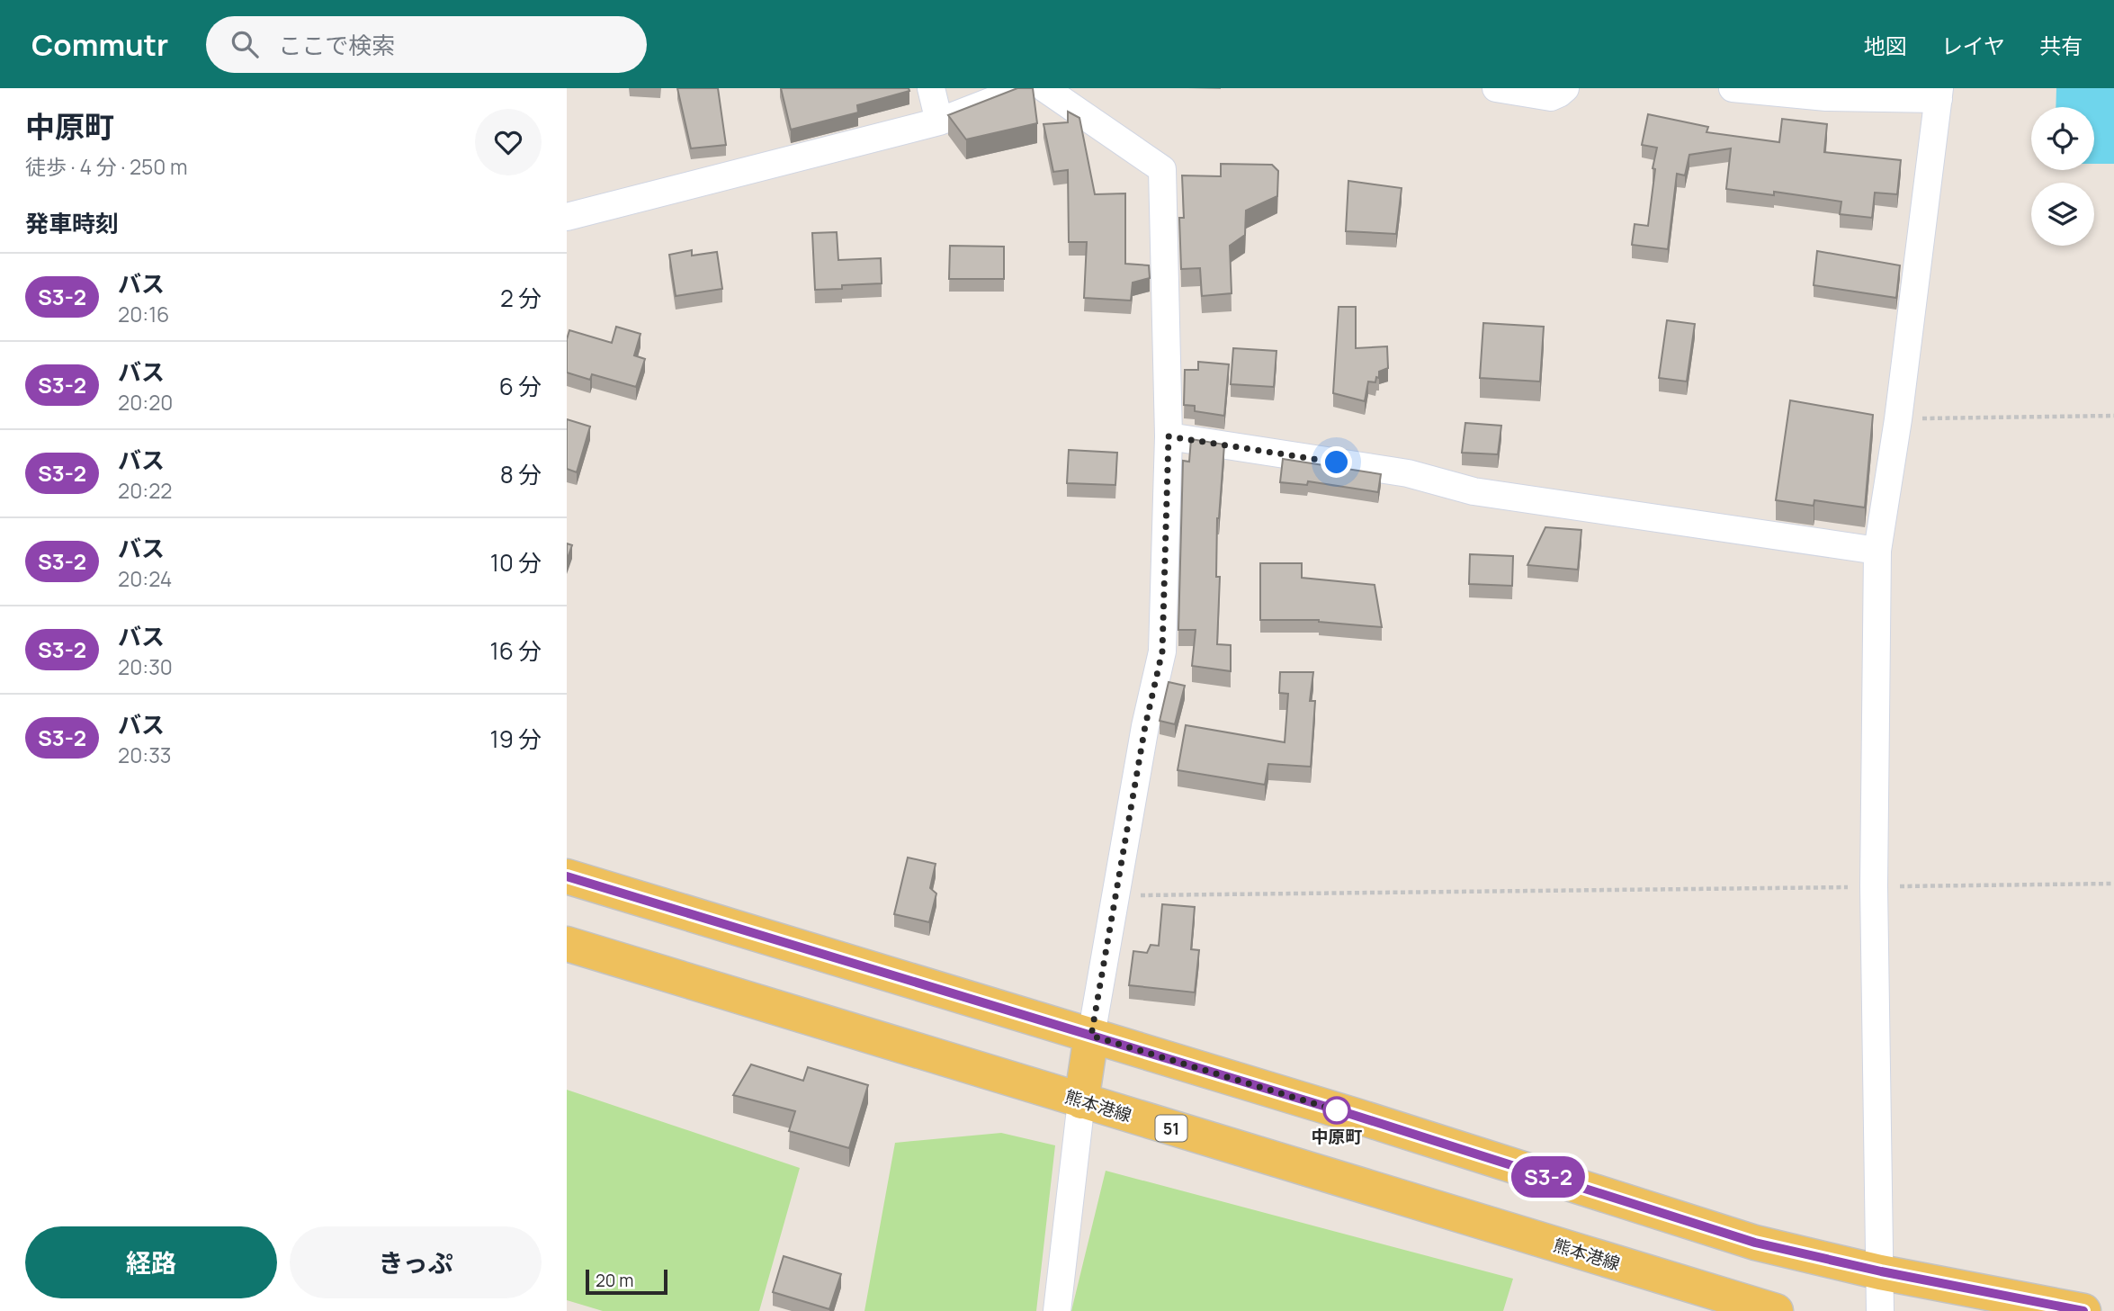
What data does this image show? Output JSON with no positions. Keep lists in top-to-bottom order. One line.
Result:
{"streets":{"main road":["熊本港線","51"]},"places":["中原町"],"lines":["bus line S3-2"],"scale_bar":"20 m","page":{"header":"Commutr","search":"ここで検索","nav":["地図","レイヤ","共有"],"heading":[["中原町","徒歩 · 4 分 · 250 m"],"発車時刻"],"on_map":"S3-2","list":[{"mark":"S3-2","name":"バス","note":"20:16","value":"2 分"},{"mark":"S3-2","name":"バス","note":"20:20","value":"6 分"},{"mark":"S3-2","name":"バス","note":"20:22","value":"8 分"},{"mark":"S3-2","name":"バス","note":"20:24","value":"10 分"},{"mark":"S3-2","name":"バス","note":"20:30","value":"16 分"},{"mark":"S3-2","name":"バス","note":"20:33","value":"19 分"}],"buttons":["経路","きっぷ"],"scale":"20 m"}}
